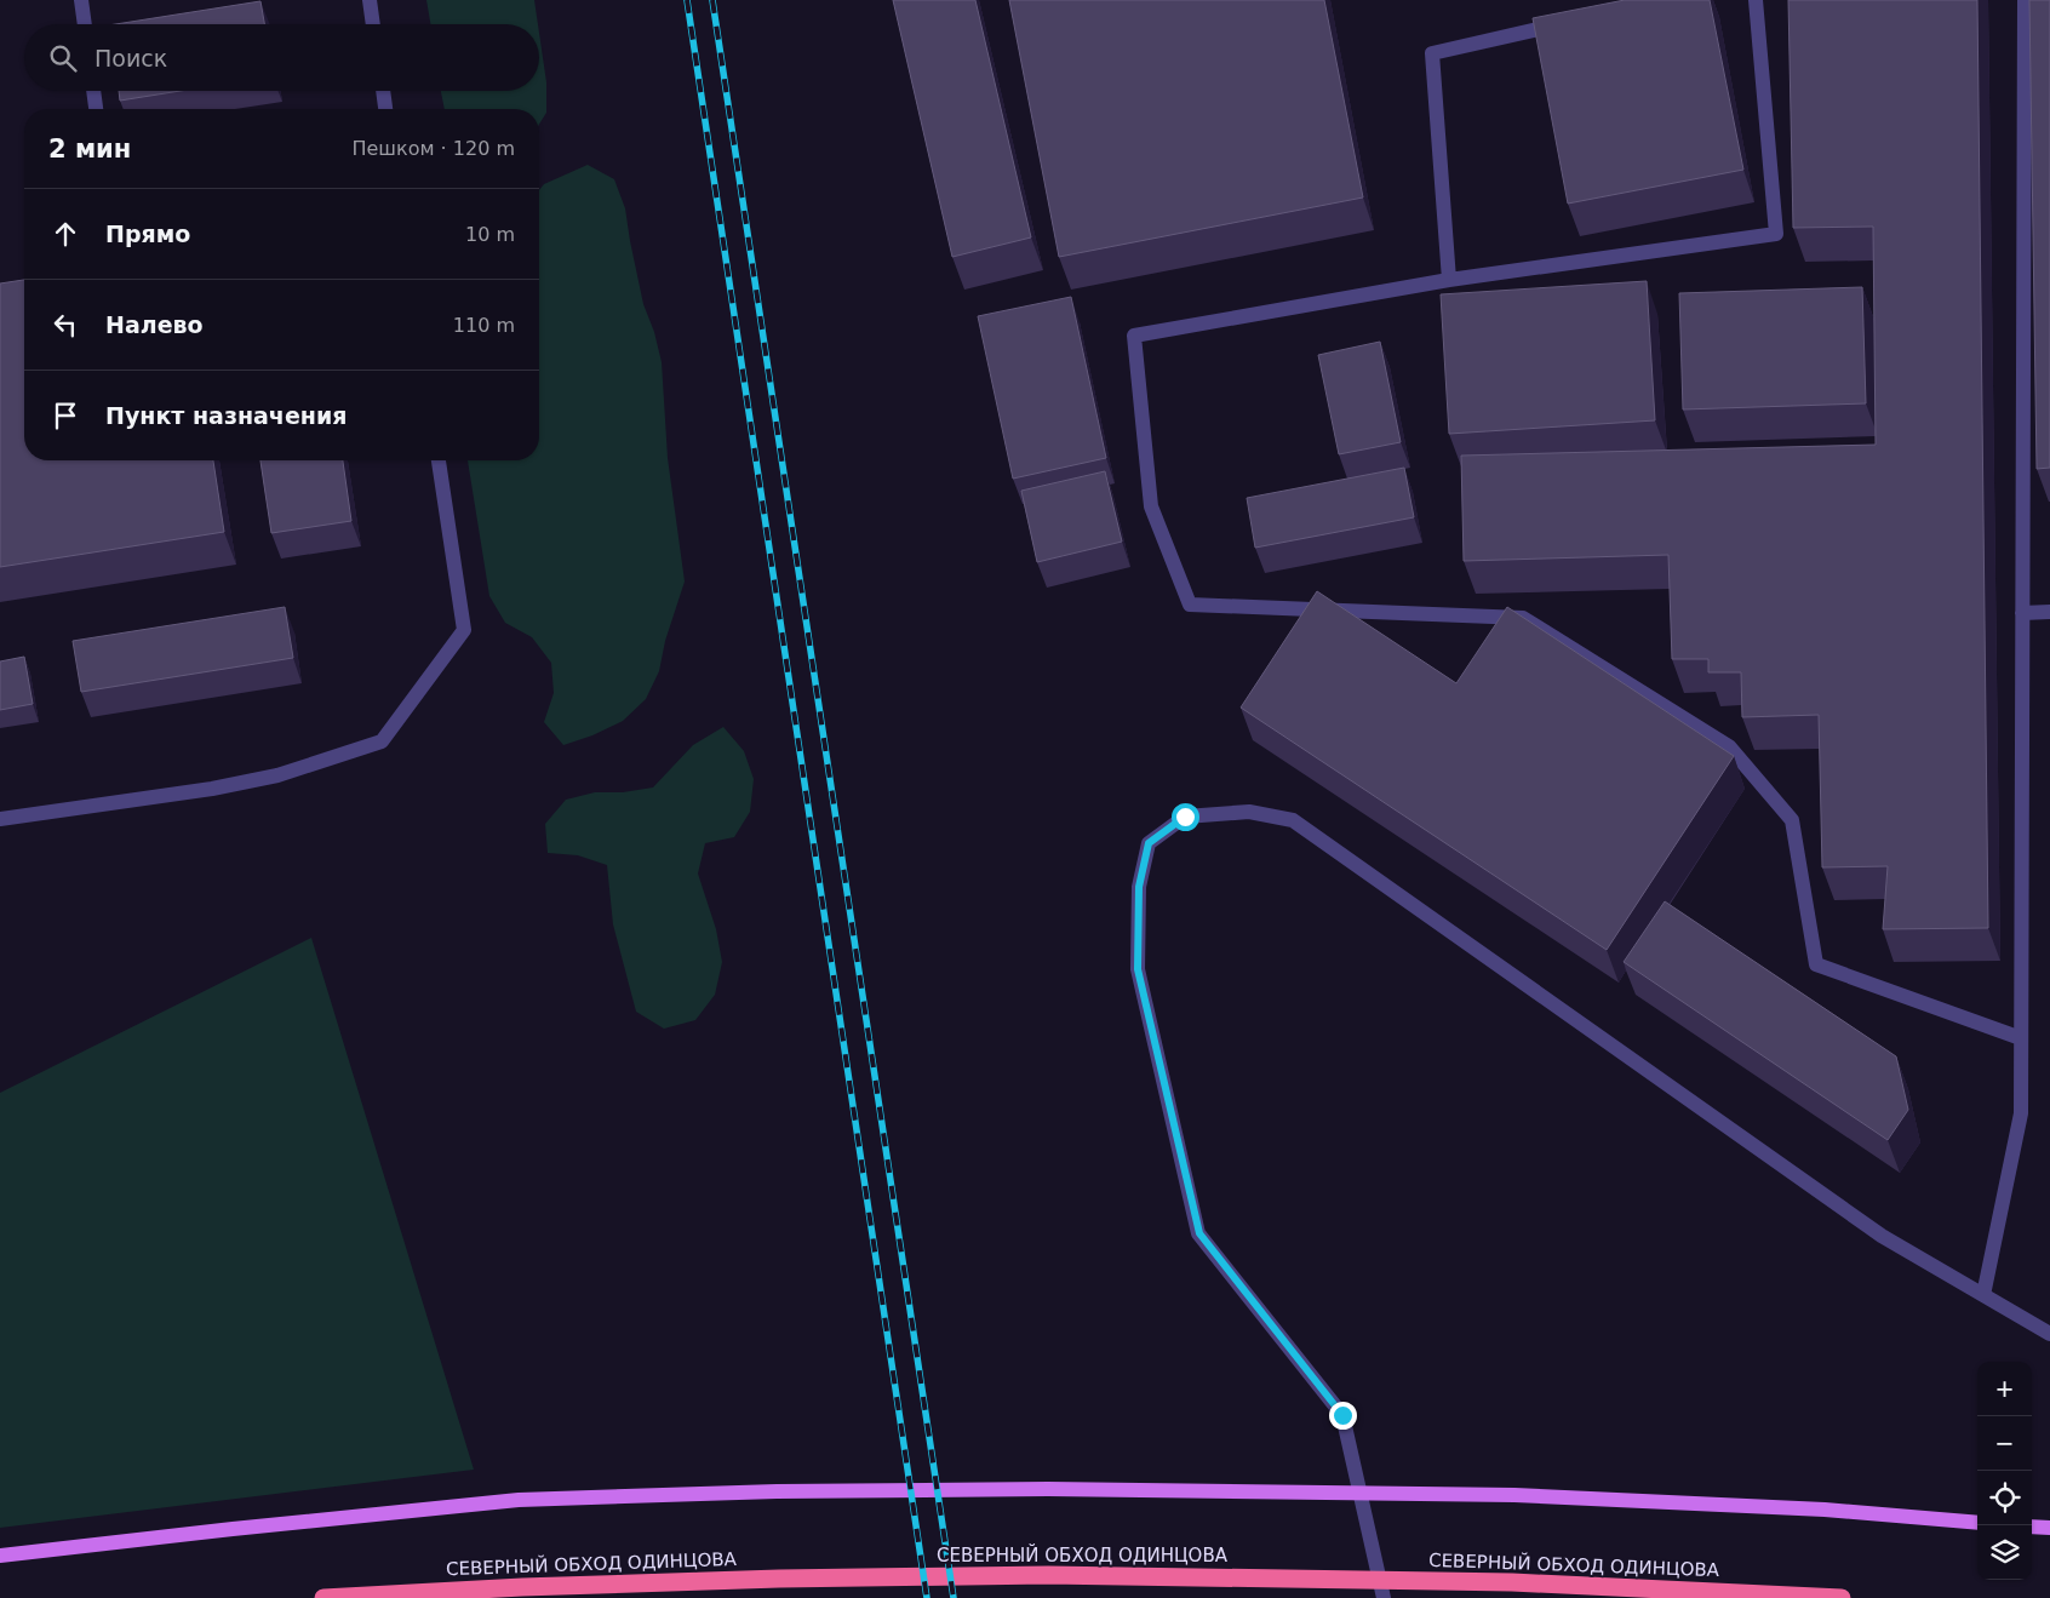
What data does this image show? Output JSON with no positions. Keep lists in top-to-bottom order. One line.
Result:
{"streets":{"highway":["СЕВЕРНЫЙ ОБХОД ОДИНЦОВА"]},"page":{"search":"Поиск","heading":["2 мин","Пешком · 120 m"],"list":[["Прямо","10 m"],["Налево","110 m"],"Пункт назначения"],"map_buttons":["+","−"]}}
